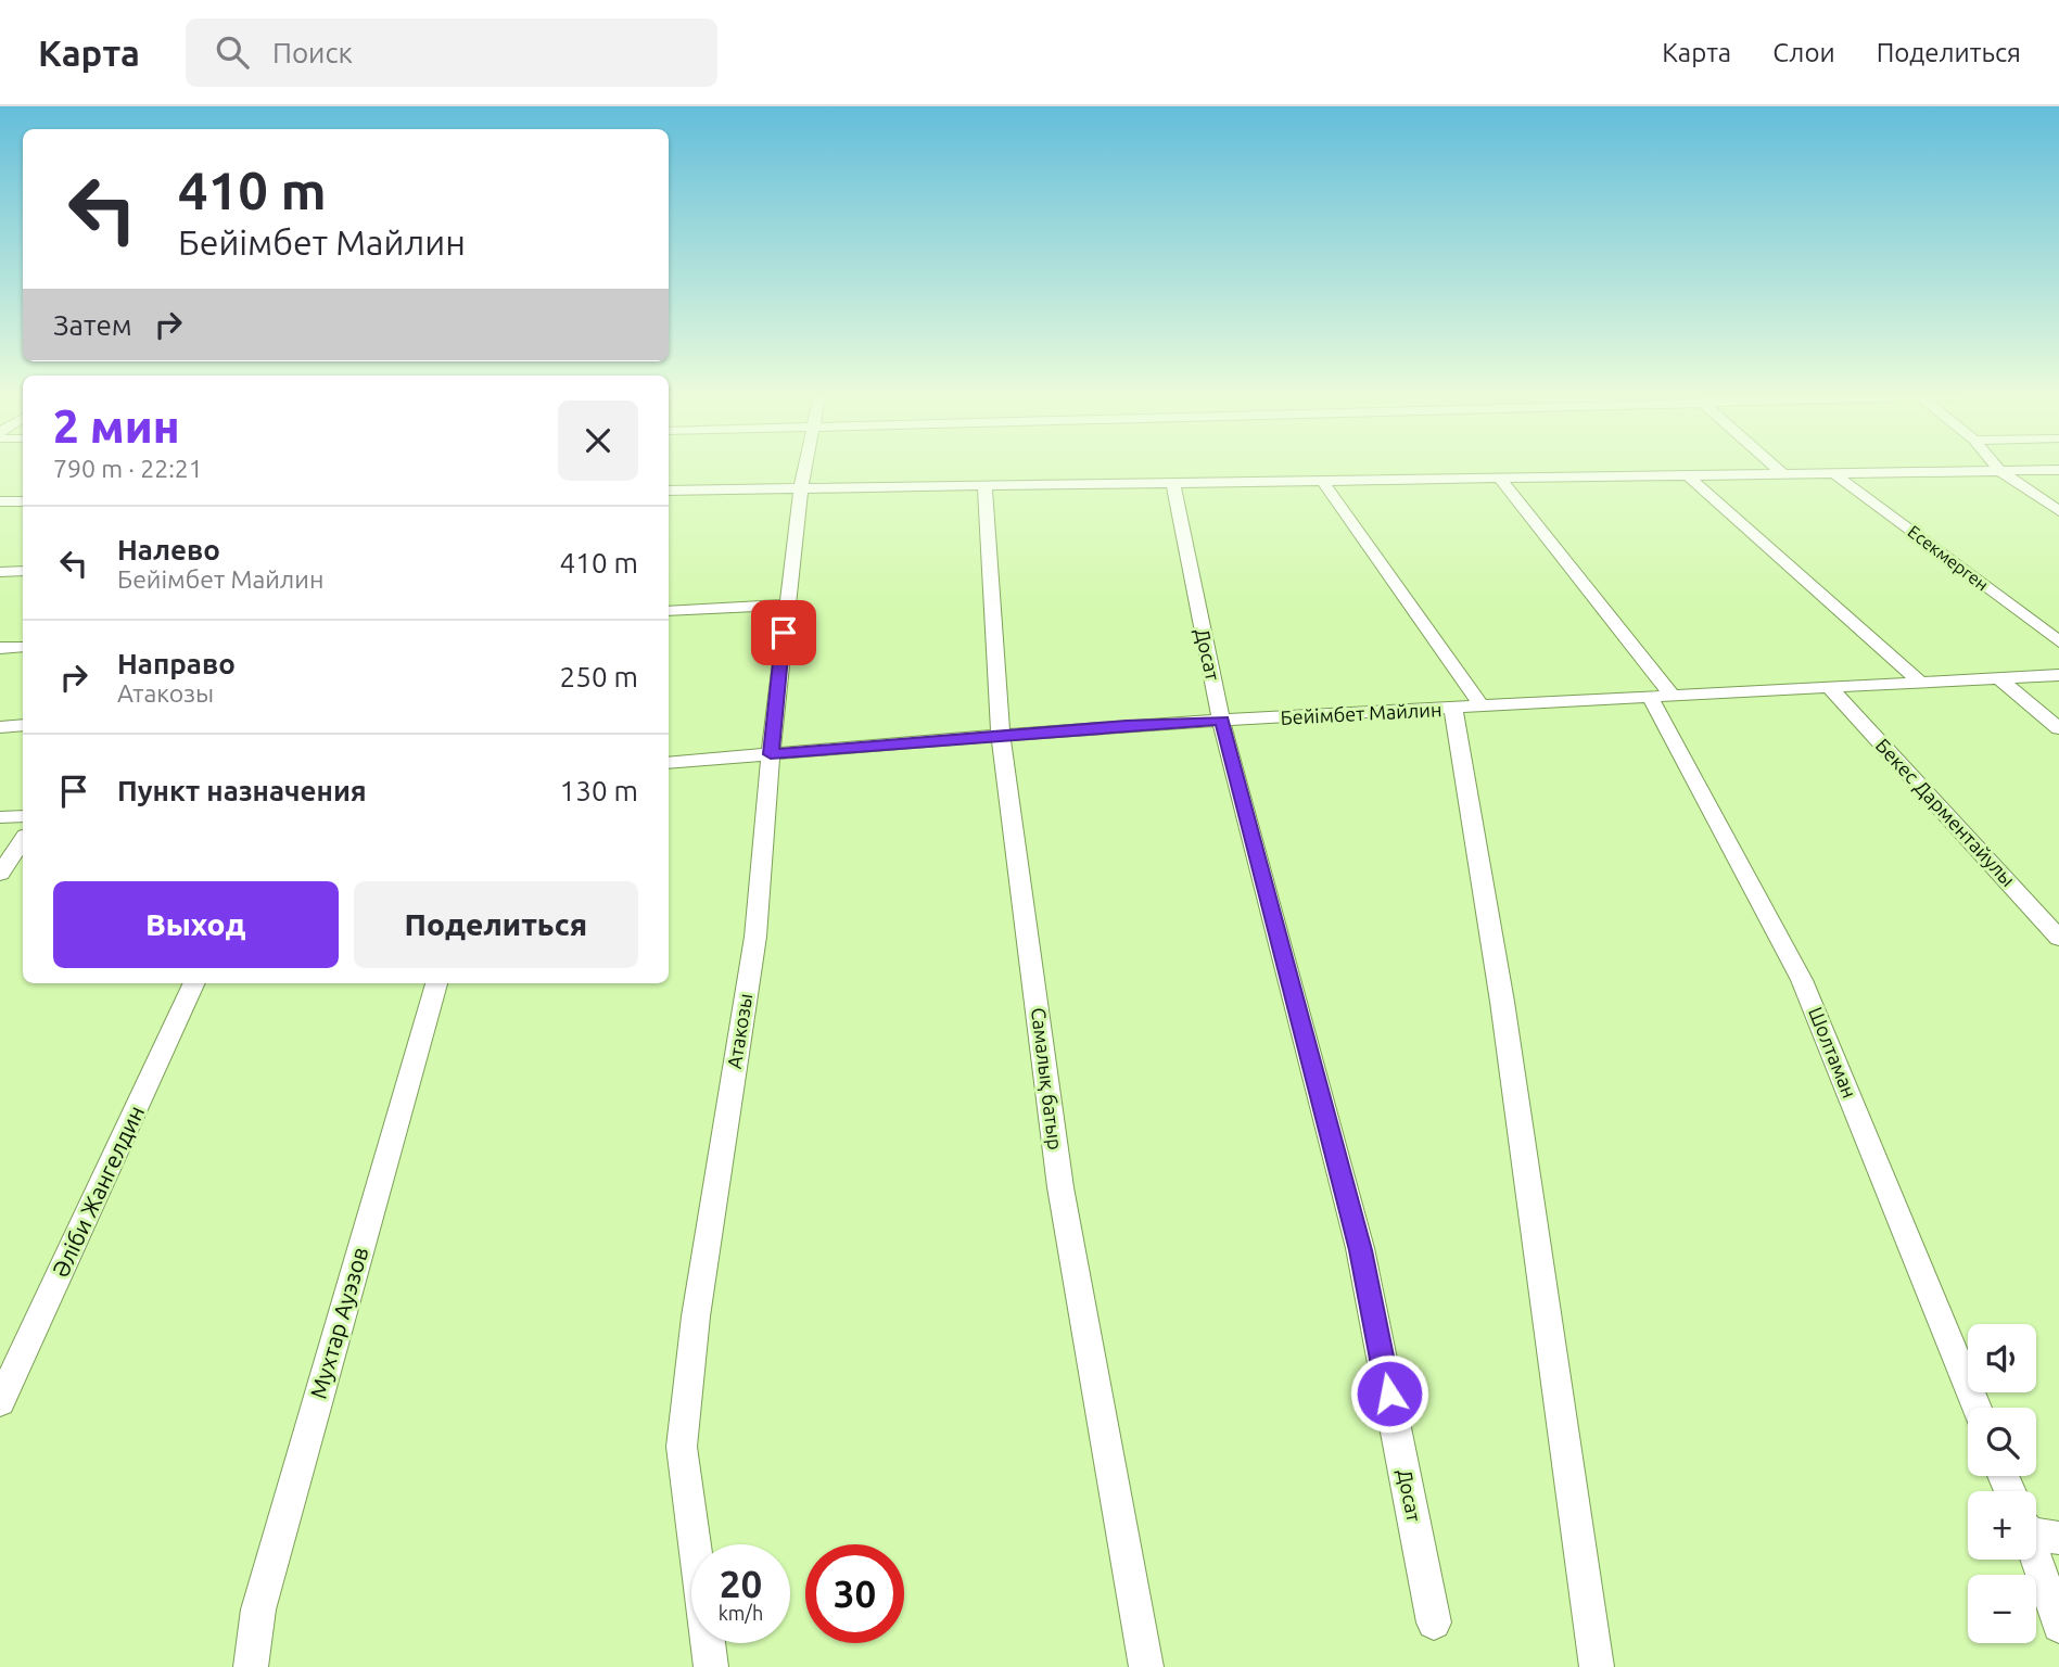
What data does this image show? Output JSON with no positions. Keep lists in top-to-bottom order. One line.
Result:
{"streets":{"street":["Eсекмерген","Досат","Бейімбет Майлин","Бекес Дарментайулы","Атакозы","Шолтаман","Самалық батыр","Әліби Жангелдин","Мухтар Ауэзов"]},"crossings":[["Досат","Бейімбет Майлин"],["Бейімбет Майлин","Бекес Дарментайулы"],["Бейімбет Майлин","Атакозы"],["Бейімбет Майлин","Шолтаман"],["Бейімбет Майлин","Самалық батыр"]],"page":{"header":"Карта","search":"Поиск","nav":["Карта","Слои","Поделиться"],"turn":["410 m","Бейімбет Майлин"],"then":"Затем","heading":["2 мин","790 m · 22:21"],"list":[{"name":"Налево","note":"Бейімбет Майлин","value":"410 m"},{"name":"Направо","note":"Атакозы","value":"250 m"},{"name":"Пункт назначения","value":"130 m"}],"buttons":["Выход","Поделиться"],"map_buttons":["+","−"],"speed":"20 km/h","limit":"30"}}
